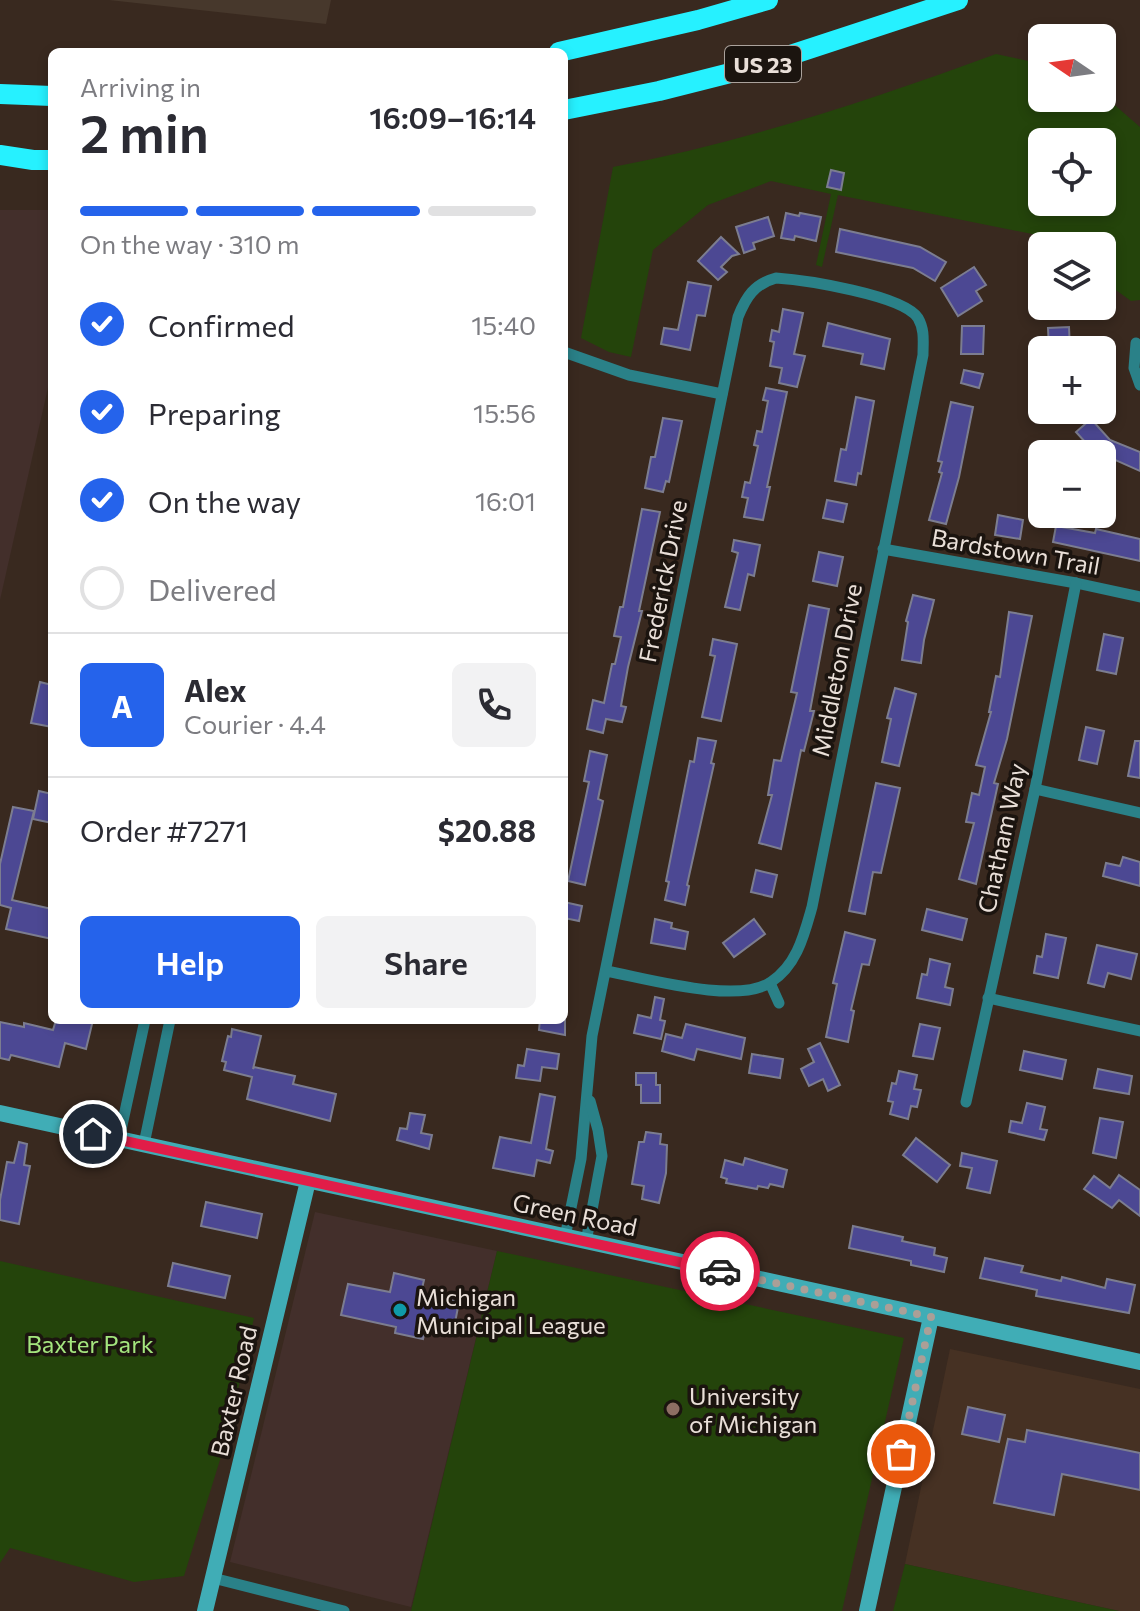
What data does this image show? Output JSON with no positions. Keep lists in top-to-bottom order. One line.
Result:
{"streets":{"highway":["US 23"],"street":["Bardstown Trail","Frederick Drive","Middleton Drive","Chatham Way","Green Road","Baxter Road"]},"crossings":[["Bardstown Trail","Middleton Drive"],["Bardstown Trail","Chatham Way"],["Frederick Drive","Middleton Drive"],["Frederick Drive","Green Road"],["Green Road","Baxter Road"]],"parks":["Baxter Park"],"places":["Michigan Municipal League","University of Michigan"],"north":"left","page":{"map_buttons":["+","−"],"heading":["2 min","Arriving in","16:09–16:14"],"panel":["Alex","Courier · 4.4","Order #7271","$20.88"],"bar":"On the way · 310 m","list":[["Confirmed","15:40"],["Preparing","15:56"],["On the way","16:01"],"Delivered"],"round":"A","buttons":["Help","Share"]}}
